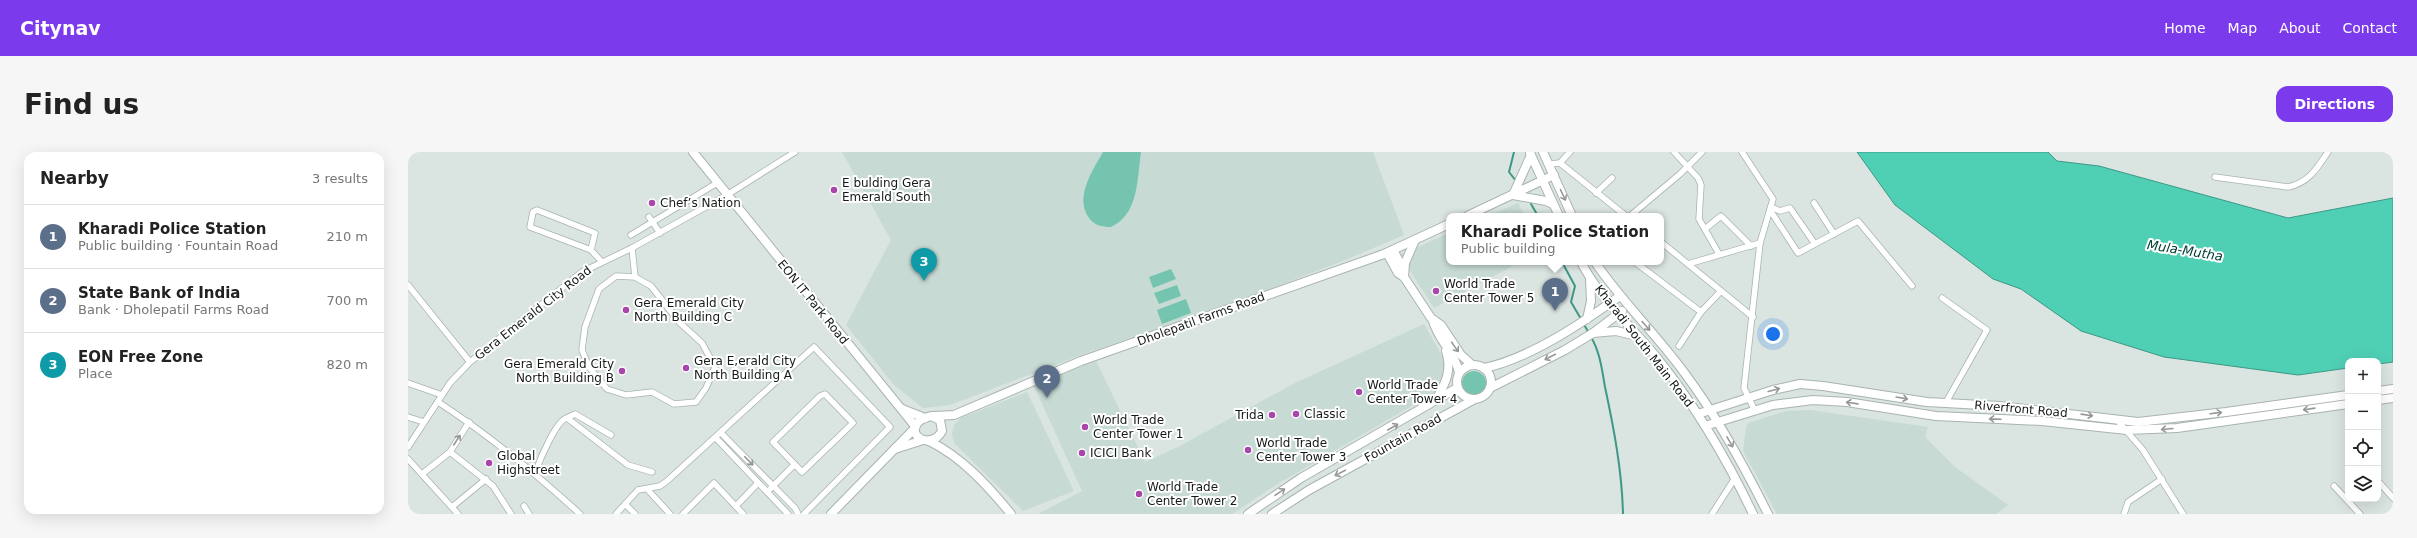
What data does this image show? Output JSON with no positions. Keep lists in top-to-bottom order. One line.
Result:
{"streets":{"street":["EON IT Park Road","Gera Emerald City Road","Dholepatil Farms Road","Kharadi South Main Road","Riverfront Road","Fountain Road"]},"crossings":[["EON IT Park Road","Gera Emerald City Road"],["EON IT Park Road","Dholepatil Farms Road"],["Kharadi South Main Road","Riverfront Road"],["Kharadi South Main Road","Fountain Road"]],"water":["Mula-Mutha"],"places":["E bulding Gera Emerald South","Chef’s Nation","World Trade Center Tower 5","Gera Emerald City North Building C","Gera E,erald City North Building A","Gera Emerald City North Building B","World Trade Center Tower 4","Classic","Trida","World Trade Center Tower 1","World Trade Center Tower 3","ICICI Bank","Global Highstreet","World Trade Center Tower 2"],"page":{"header":"Citynav","nav":["Home","Map","About","Contact"],"buttons":"Directions","title":"Find us","heading":["Nearby","3 results"],"list":[{"mark":"1","name":"Kharadi Police Station","note":"Public building · Fountain Road","value":"210 m"},{"mark":"2","name":"State Bank of India","note":"Bank · Dholepatil Farms Road","value":"700 m"},{"mark":"3","name":"EON Free Zone","note":"Place","value":"820 m"}],"popup":["Kharadi Police Station","Public building"],"pins":["3","1","2"],"map_buttons":["+","−"]}}
